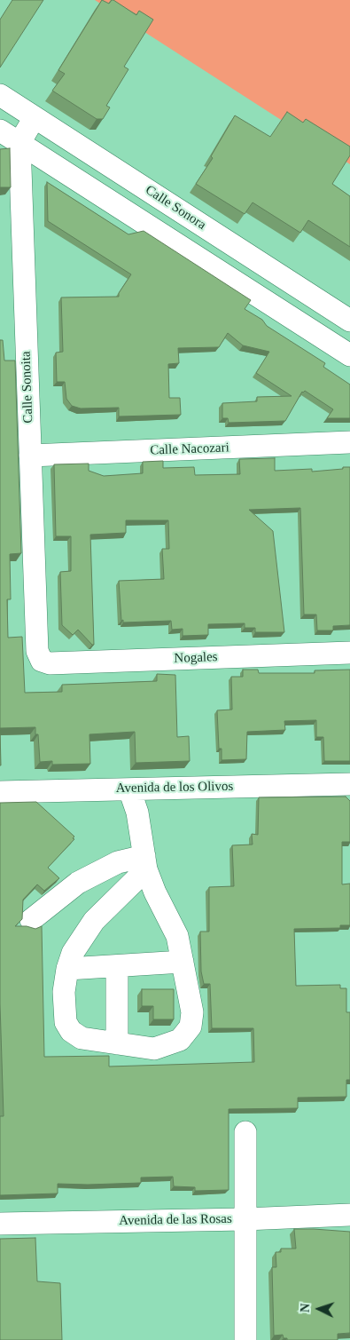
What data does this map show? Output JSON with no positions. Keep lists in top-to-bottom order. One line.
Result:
{"streets":{"street":["Calle Sonora","Calle Sonoita","Calle Nacozari","Nogales","Avenida de los Olivos","Avenida de las Rosas"]},"crossings":[["Calle Sonoita","Calle Nacozari"],["Calle Sonoita","Nogales"]],"north":"left"}
